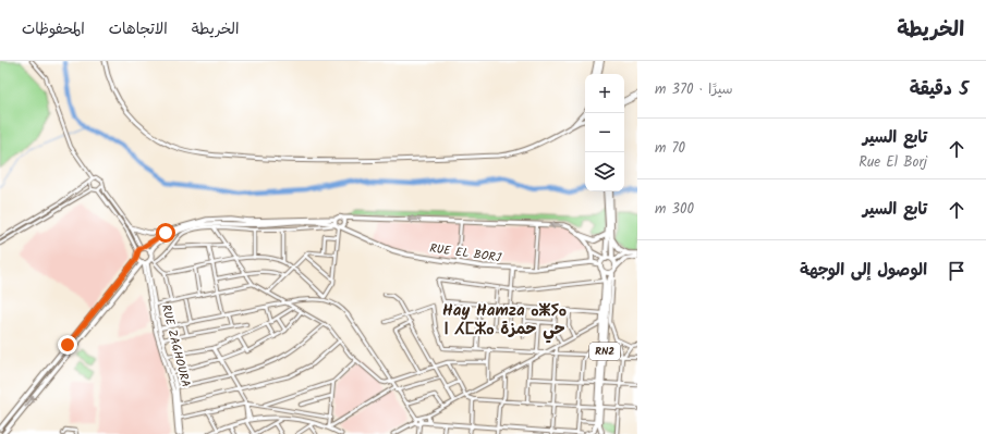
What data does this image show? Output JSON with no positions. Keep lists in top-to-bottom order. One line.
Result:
{"streets":{"highway":["RN2"],"main road":["RUE EL BORJ"],"street":["RUE ZAGHOURA"]},"crossings":[["RUE EL BORJ","RUE ZAGHOURA"]],"districts":["Hay Hamza ⴰⵥⵢⴰ ⵏ ⵃⵎⵣⴰ حي حمزة"],"page":{"header":"الخريطة","nav":["الخريطة","الاتجاهات","المحفوظات"],"heading":["5 دقيقة","سيرًا · 370 m"],"map_buttons":["+","−"],"list":[["تابع السير","Rue El Borj","70 m"],["تابع السير","300 m"],"الوصول إلى الوجهة"]}}
